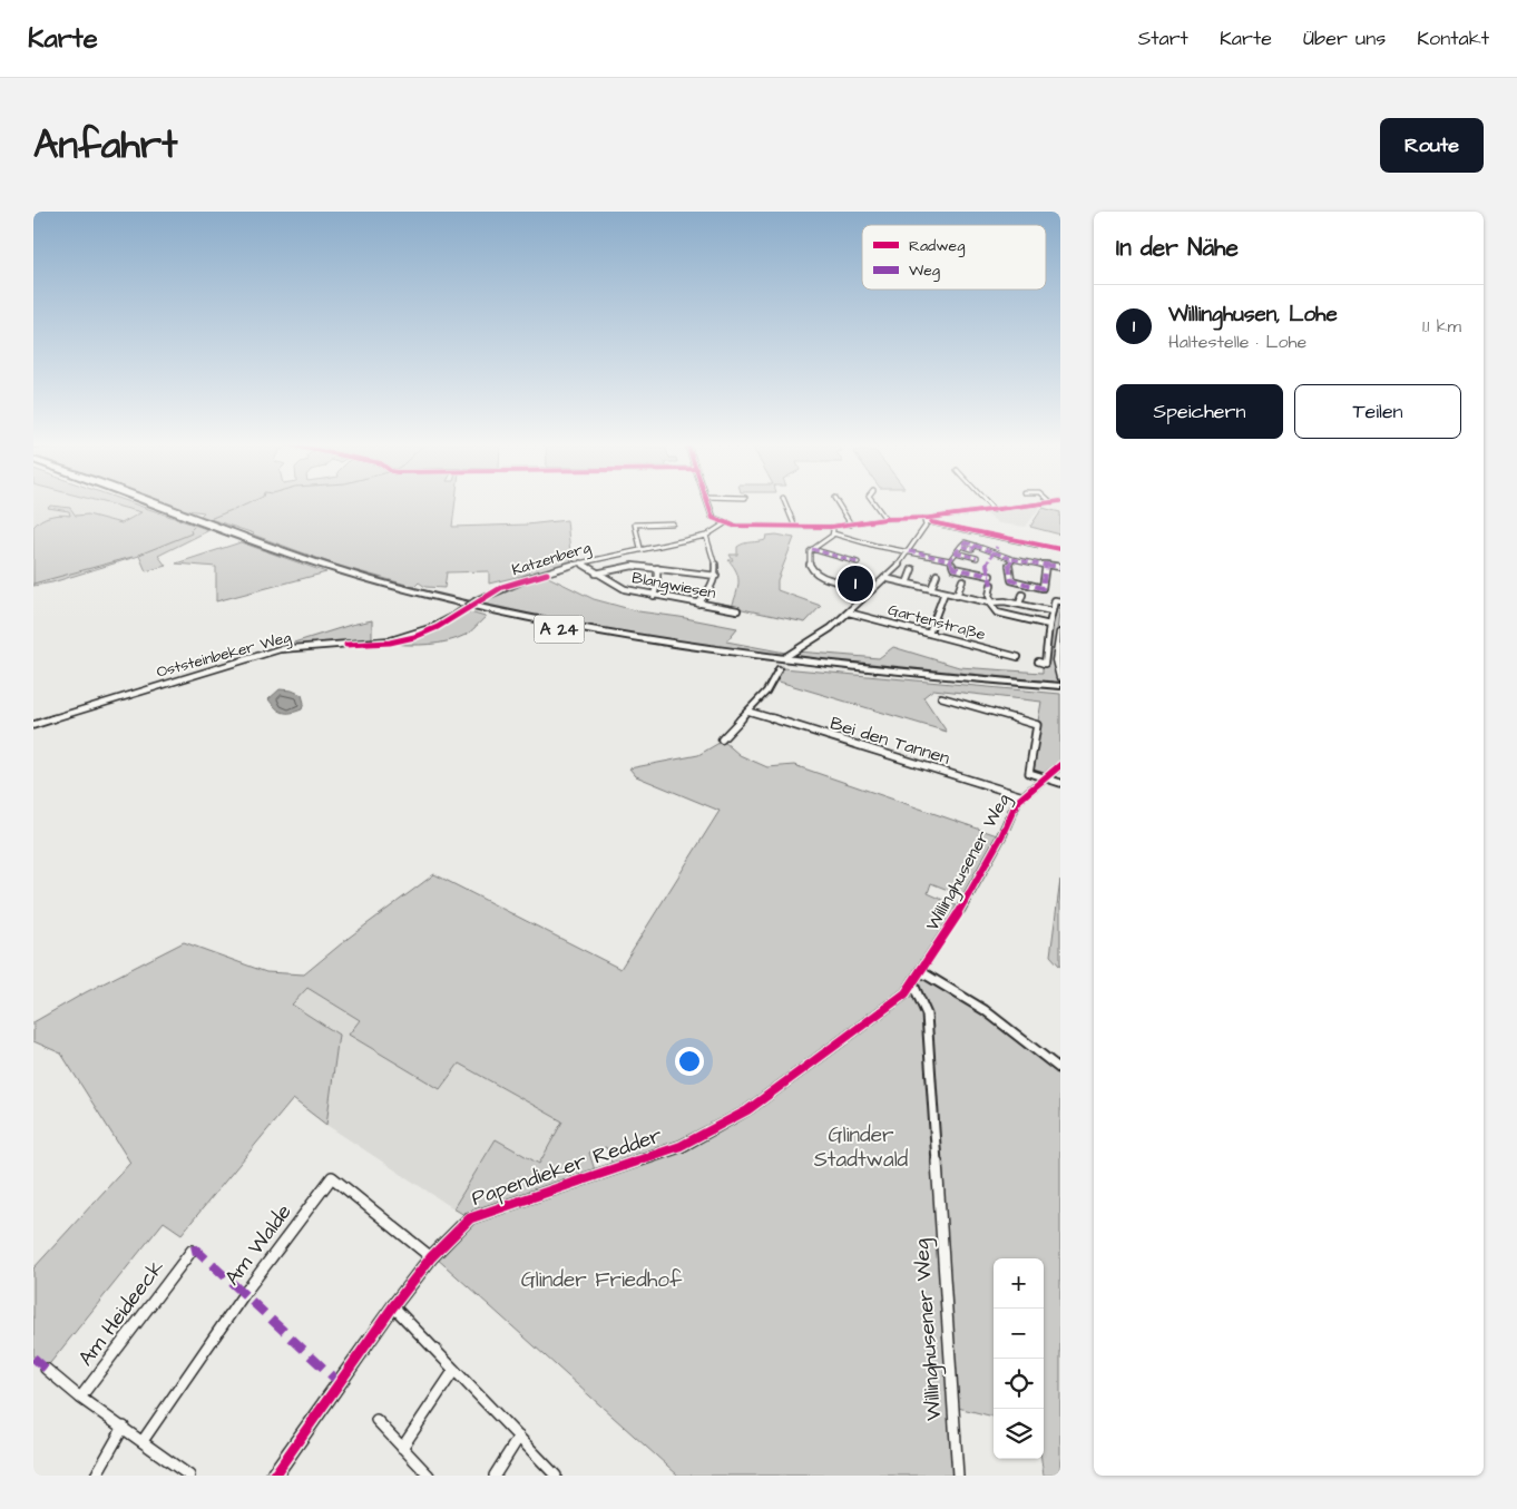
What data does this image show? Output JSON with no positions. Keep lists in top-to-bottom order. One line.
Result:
{"streets":{"highway":["A 24"],"street":["Katzenberg","Blangwiesen","Gartenstraße","Oststeinbeker Weg","Bei den Tannen","Willinghusener Weg","Papendieker Redder","Am Walde","Am Heideeck"]},"crossings":[["Katzenberg","Blangwiesen"],["Katzenberg","Oststeinbeker Weg"],["Bei den Tannen","Willinghusener Weg"],["Willinghusener Weg","Papendieker Redder"],["Papendieker Redder","Am Walde"]],"parks":["Glinder Stadtwald","Glinder Friedhof"],"legend":["Radweg","Weg"],"page":{"header":"Karte","nav":["Start","Karte","Über uns","Kontakt"],"title":"Anfahrt","buttons":["Route",["Speichern","Teilen"]],"heading":"In der Nähe","list":[{"mark":"1","name":"Willinghusen, Lohe","note":"Haltestelle · Lohe","value":"1.1 km"}],"pins":"1","map_buttons":["+","−"]}}
